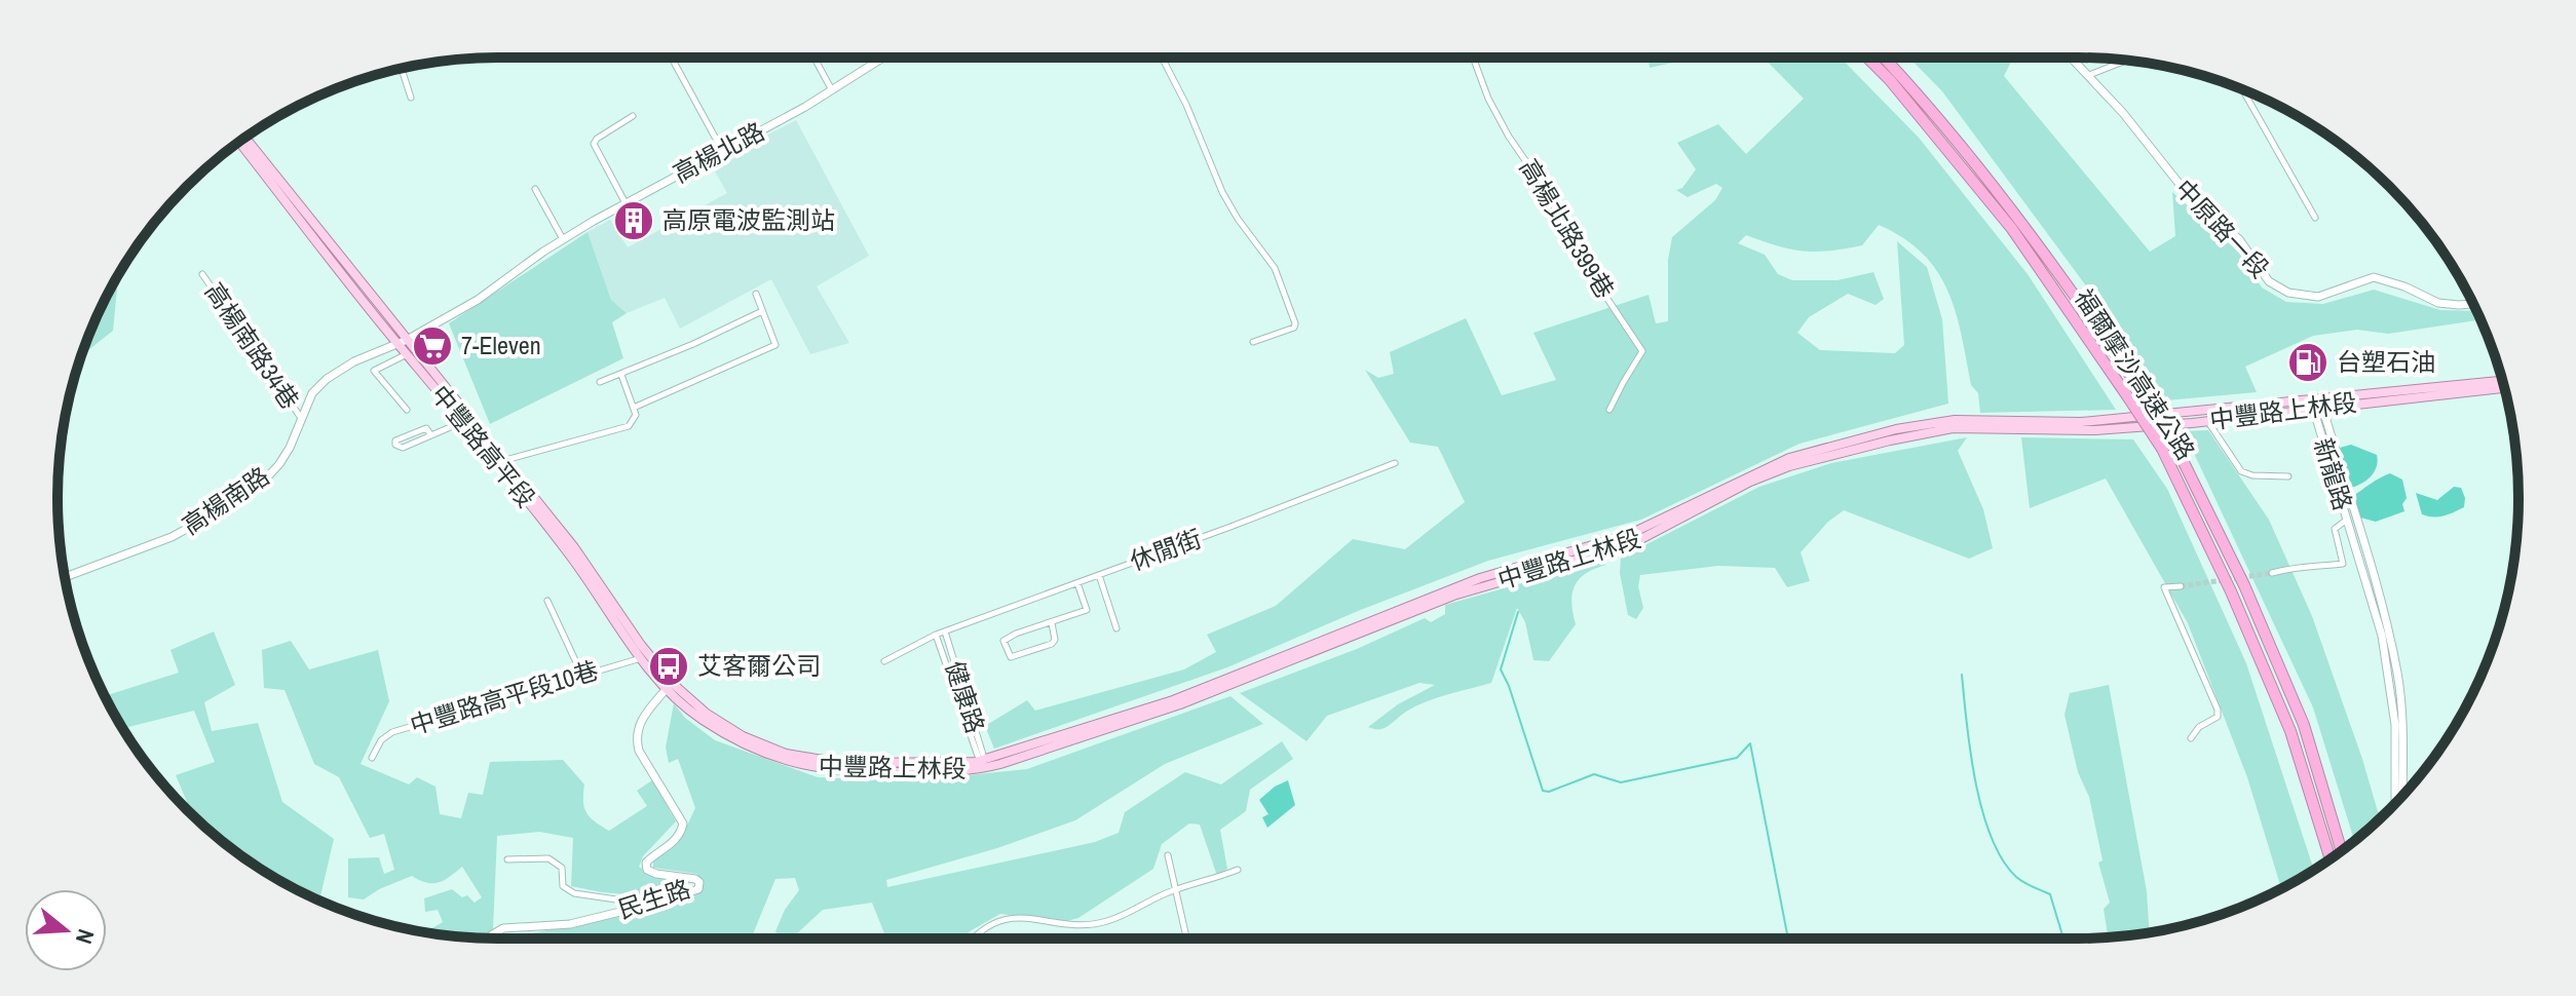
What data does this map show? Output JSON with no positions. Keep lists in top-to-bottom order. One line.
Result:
{"streets":{"highway":["福爾摩沙高速公路"],"main road":["中豐路上林段","中豐路高平段"],"street":["高楊北路","高楊北路399巷","中原路一段","高楊南路34巷","新龍路","高楊南路","休閒街","健康路","中豐路高平段10巷","民生路"]},"crossings":[["高楊北路","中豐路高平段"],["高楊北路","高楊南路"],["高楊南路34巷","高楊南路"],["中豐路上林段","中豐路高平段"],["中豐路上林段","新龍路"],["中豐路上林段","健康路"],["中豐路高平段","高楊南路"],["中豐路高平段","中豐路高平段10巷"],["中豐路高平段","民生路"],["休閒街","健康路"]],"places":{"building":["高原電波監測站"],"supermarket":["7-Eleven"],"fuel station":["台塑石油"],"bus stop":["艾客爾公司"]},"north":"right"}
